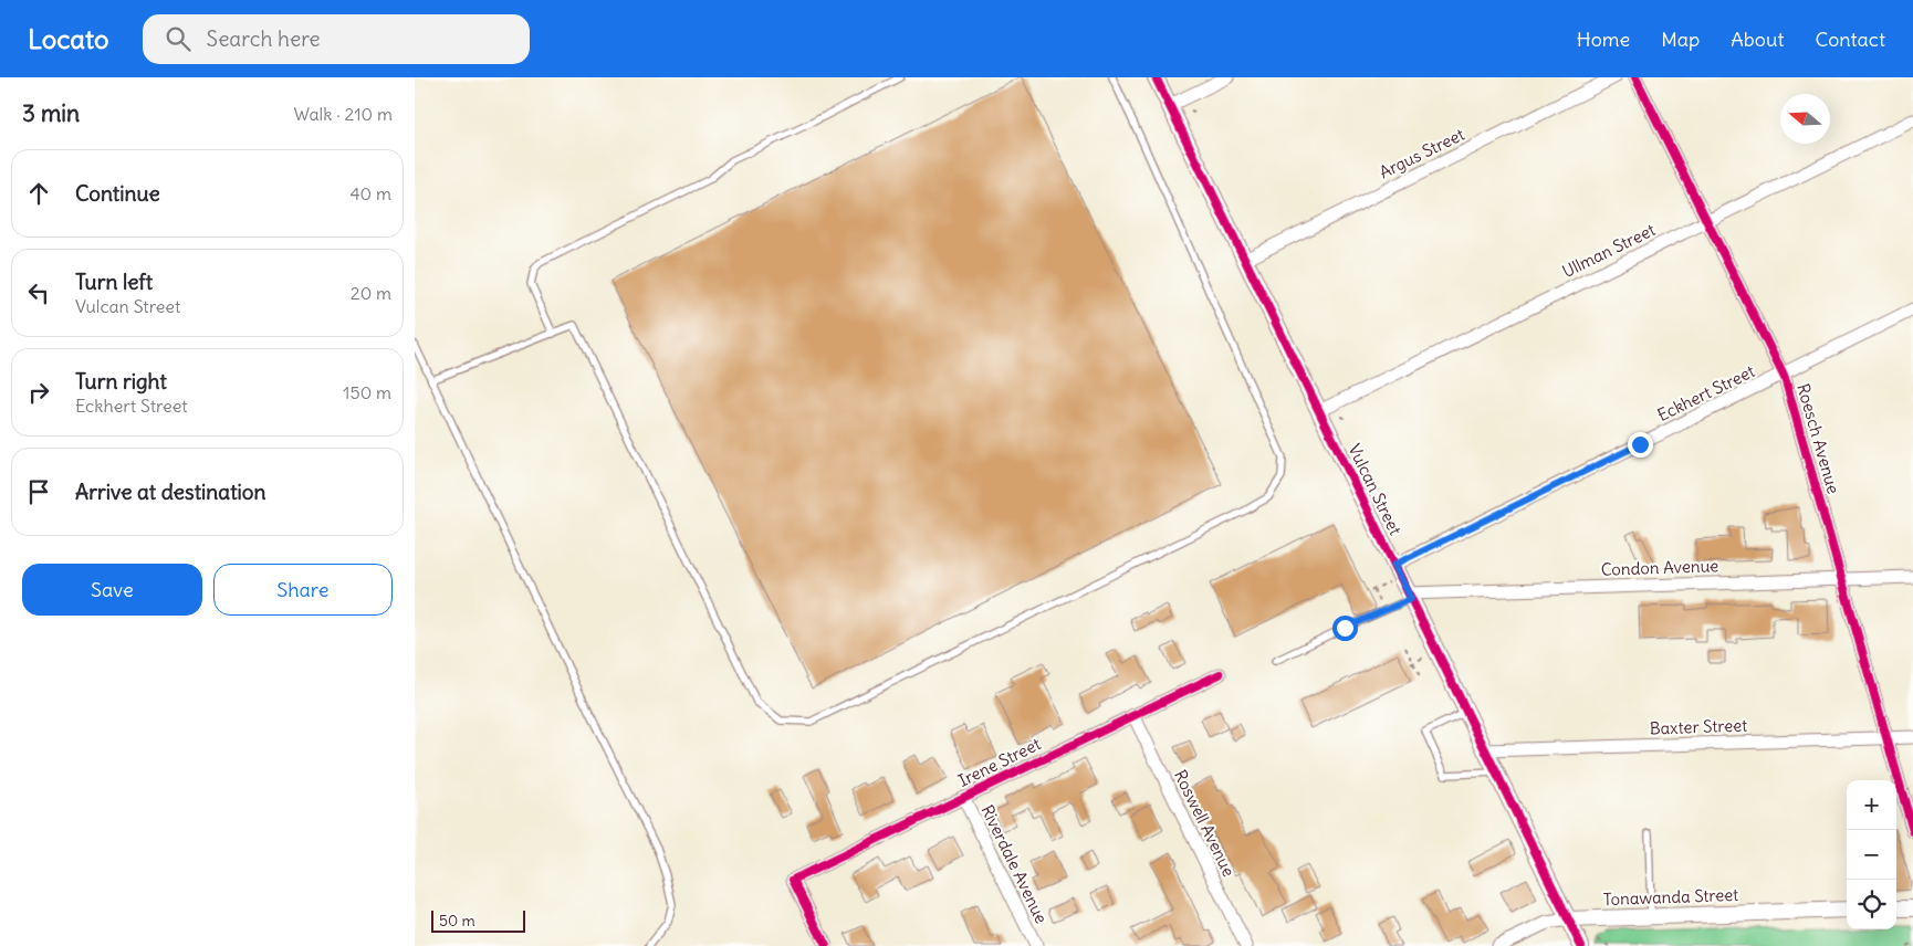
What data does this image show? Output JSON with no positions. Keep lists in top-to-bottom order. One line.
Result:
{"streets":{"street":["Argus Street","Ullman Street","Eckhert Street","Roesch Avenue","Vulcan Street","Condon Avenue","Baxter Street","Irene Street","Roswell Avenue","Riverdale Avenue","Tonawanda Street"]},"crossings":[["Argus Street","Vulcan Street"],["Ullman Street","Roesch Avenue"],["Ullman Street","Vulcan Street"],["Eckhert Street","Roesch Avenue"],["Eckhert Street","Vulcan Street"],["Roesch Avenue","Condon Avenue"],["Roesch Avenue","Baxter Street"],["Vulcan Street","Condon Avenue"],["Vulcan Street","Baxter Street"],["Vulcan Street","Tonawanda Street"],["Irene Street","Roswell Avenue"],["Irene Street","Riverdale Avenue"]],"scale_bar":"50 m","north":"left","page":{"header":"Locato","search":"Search here","nav":["Home","Map","About","Contact"],"heading":["3 min","Walk · 210 m"],"list":[["Continue","40 m"],["Turn left","Vulcan Street","20 m"],["Turn right","Eckhert Street","150 m"],"Arrive at destination"],"buttons":["Save","Share"],"map_buttons":["+","−"],"scale":"50 m"}}
